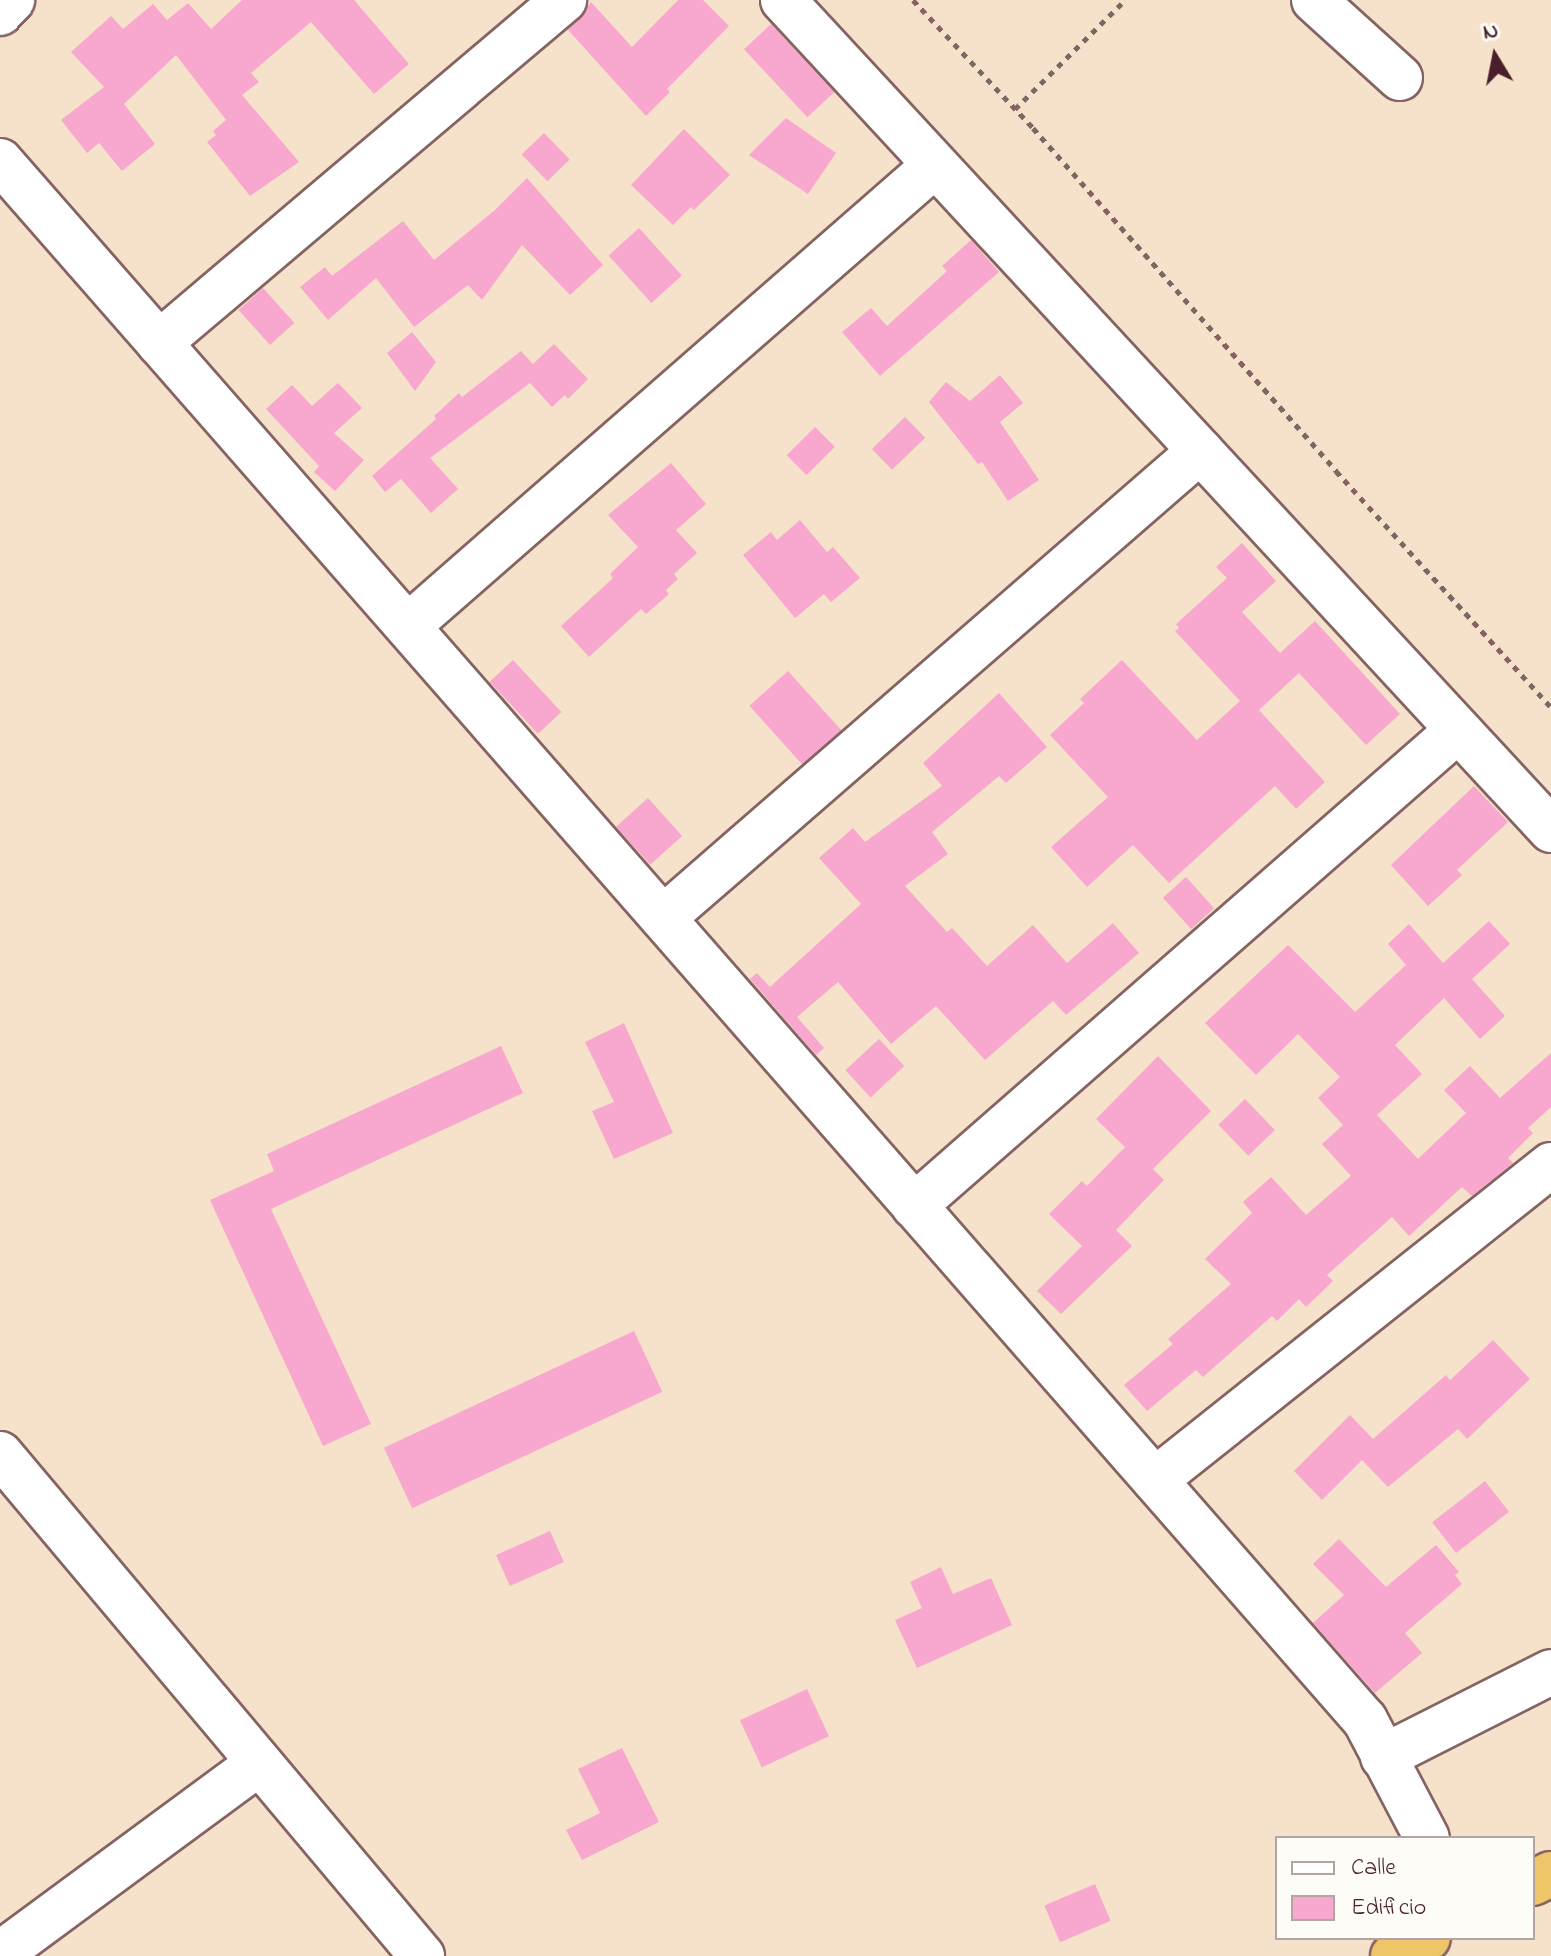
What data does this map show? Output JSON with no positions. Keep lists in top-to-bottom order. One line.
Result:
{"legend":["Calle","Edificio"],"north":"top"}
